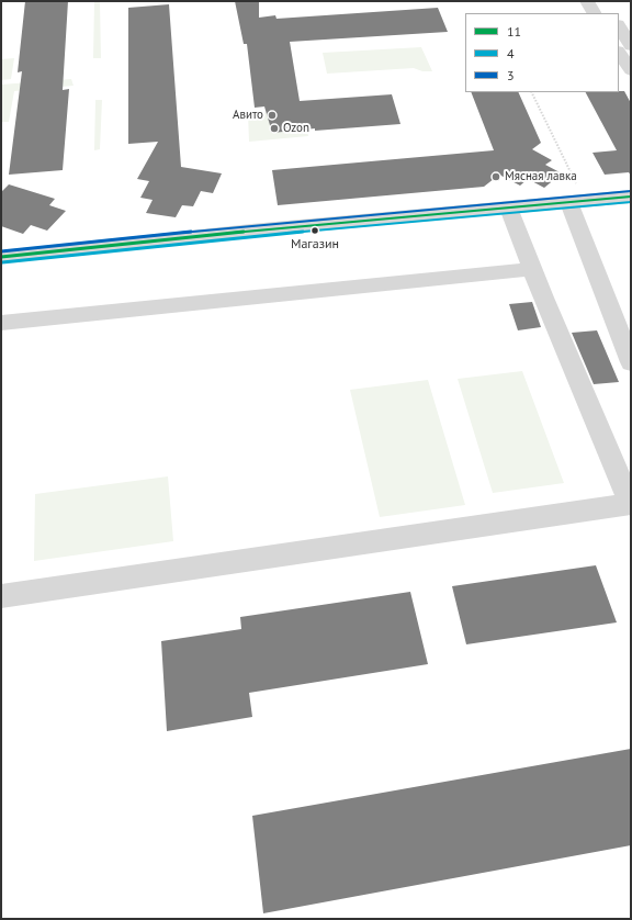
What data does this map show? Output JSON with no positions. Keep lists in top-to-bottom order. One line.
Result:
{"places":["Авито","Ozon","Мясная лавка","Магазин"],"lines":["transit line 3","transit line 11","transit line 4"],"legend":["11","4","3"]}
